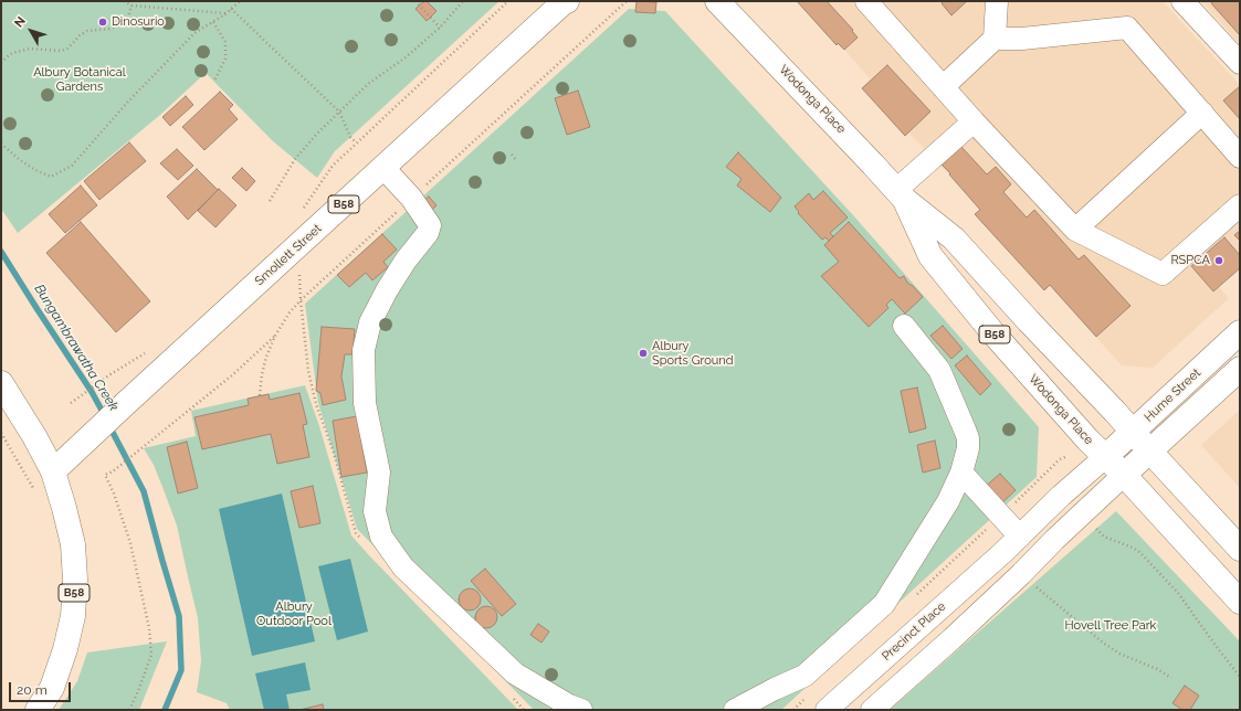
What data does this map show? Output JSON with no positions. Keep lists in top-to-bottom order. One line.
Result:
{"streets":{"main road":["Wodonga Place","B58","Smollett Street","Hume Street"],"street":["Precinct Place"]},"crossings":[["Wodonga Place","Hume Street"],["Wodonga Place","Precinct Place"],["B58","Smollett Street"],["Hume Street","Precinct Place"]],"water":["Bungambrawatha Creek"],"parks":["Albury Botanical Gardens","Albury Outdoor Pool","Hovell Tree Park"],"places":["Dinosurio","RSPCA","Albury Sports Ground"],"scale_bar":"20 m","north":"top left"}
